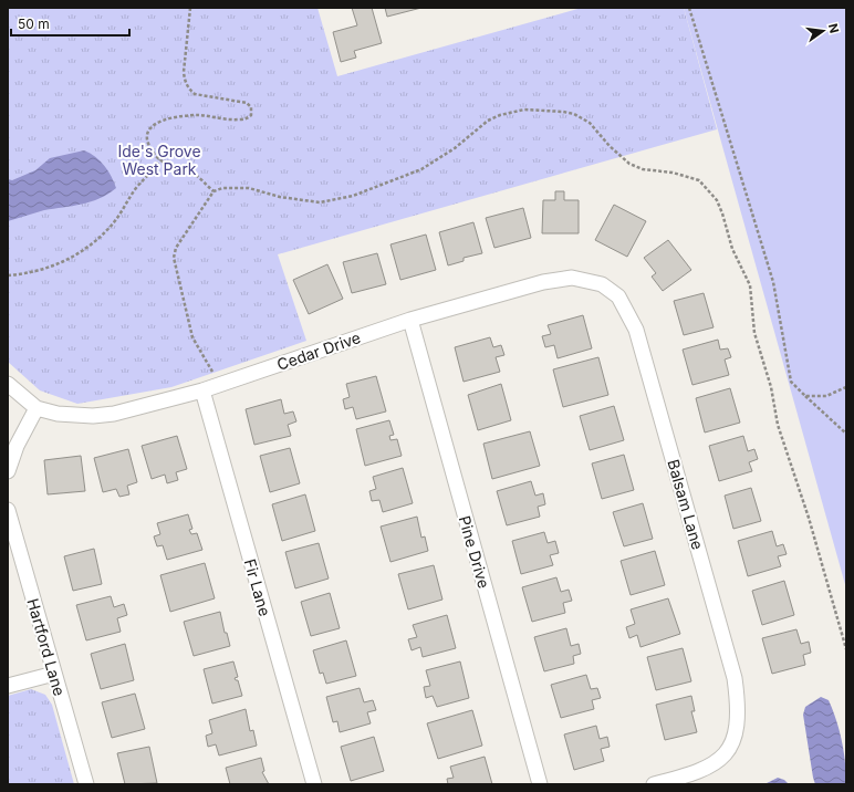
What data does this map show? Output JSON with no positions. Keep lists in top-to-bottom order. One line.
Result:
{"streets":{"street":["Cedar Drive","Balsam Lane","Pine Drive","Fir Lane","Hartford Lane"]},"crossings":[["Cedar Drive","Balsam Lane"],["Cedar Drive","Pine Drive"],["Cedar Drive","Fir Lane"]],"parks":["Ide's Grove West Park"],"scale_bar":"50 m","north":"right"}
